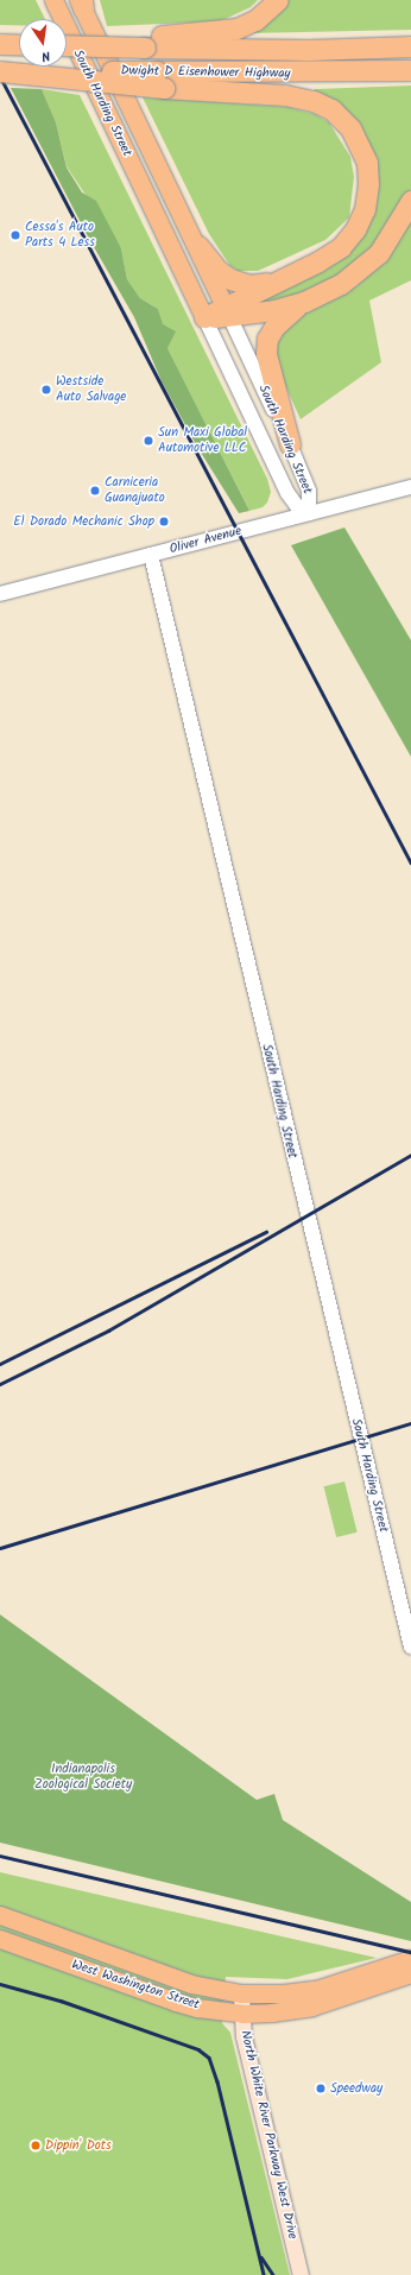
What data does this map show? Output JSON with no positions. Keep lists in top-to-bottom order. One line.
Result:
{"streets":{"highway":["Dwight D Eisenhower Highway"],"main road":["South Harding Street","West Washington Street","North White River Parkway West Drive"],"street":["Oliver Avenue"]},"crossings":[["South Harding Street","Oliver Avenue"],["West Washington Street","North White River Parkway West Drive"]],"parks":["Indianapolis Zoological Society"],"places":["Cessa's Auto Parts 4 Less","Westside Auto Salvage","Sun Maxi Global Automotive LLC","Carniceria Guanajuato","El Dorado Mechanic Shop","Speedway","Dippin' Dots"],"north":"bottom"}
